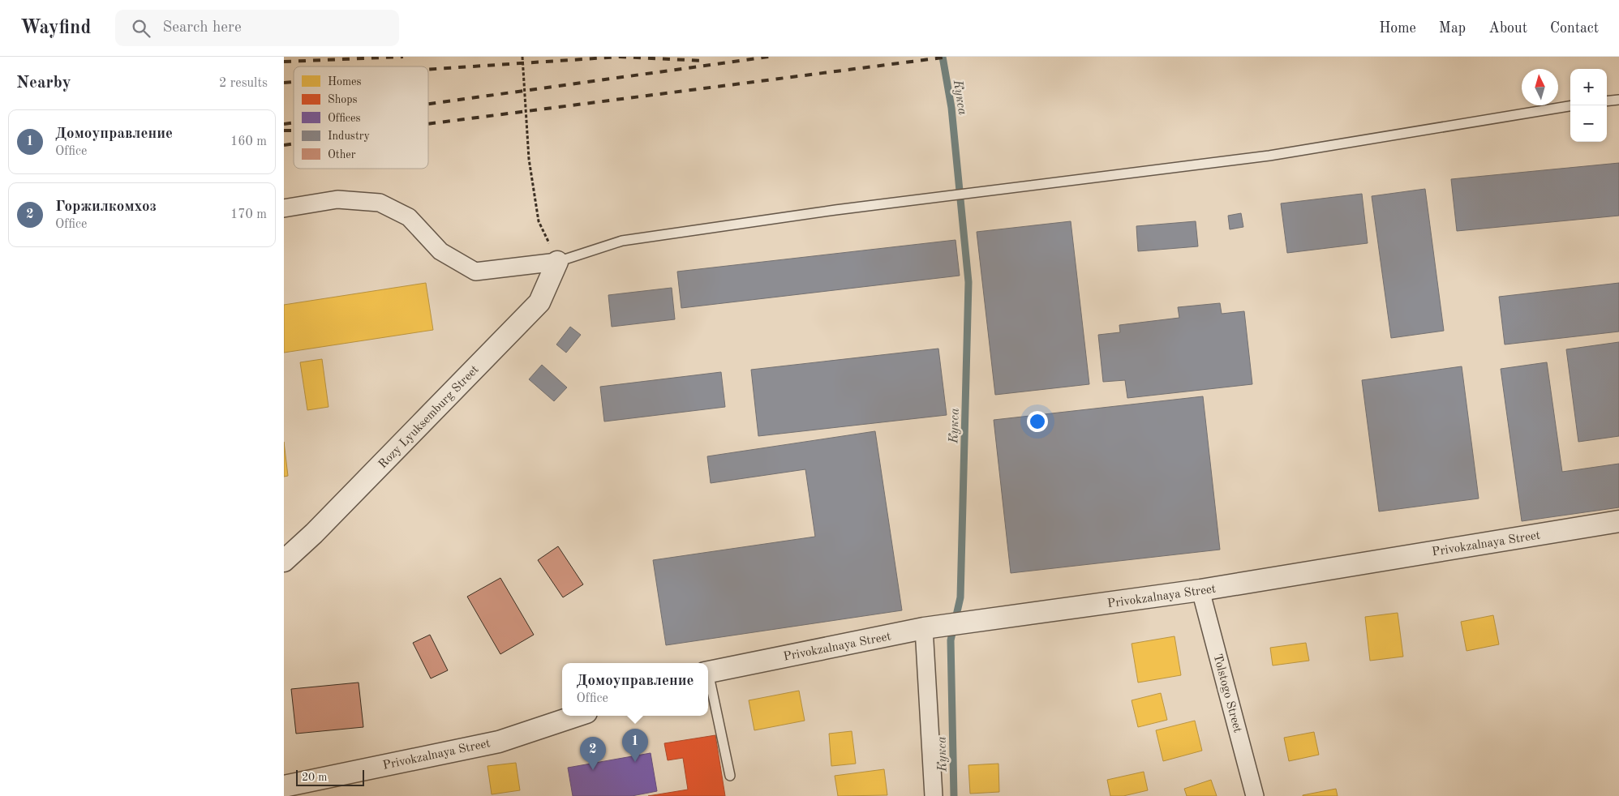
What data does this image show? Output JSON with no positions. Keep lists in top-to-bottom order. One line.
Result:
{"streets":{"street":["Rozy Lyuksemburg Street","Privokzalnaya Street","Tolstogo Street"]},"crossings":[["Privokzalnaya Street","Tolstogo Street"]],"water":["Кукса"],"legend":["Homes","Shops","Offices","Industry","Other"],"scale_bar":"20 m","north":"top","page":{"header":"Wayfind","search":"Search here","nav":["Home","Map","About","Contact"],"heading":["Nearby","2 results"],"map_buttons":["+","−"],"list":[{"mark":"1","name":"Домоуправление","note":"Office","value":"160 m"},{"mark":"2","name":"Горжилкомхоз","note":"Office","value":"170 m"}],"popup":["Домоуправление","Office"],"pins":["1","2"],"scale":"20 m"}}
